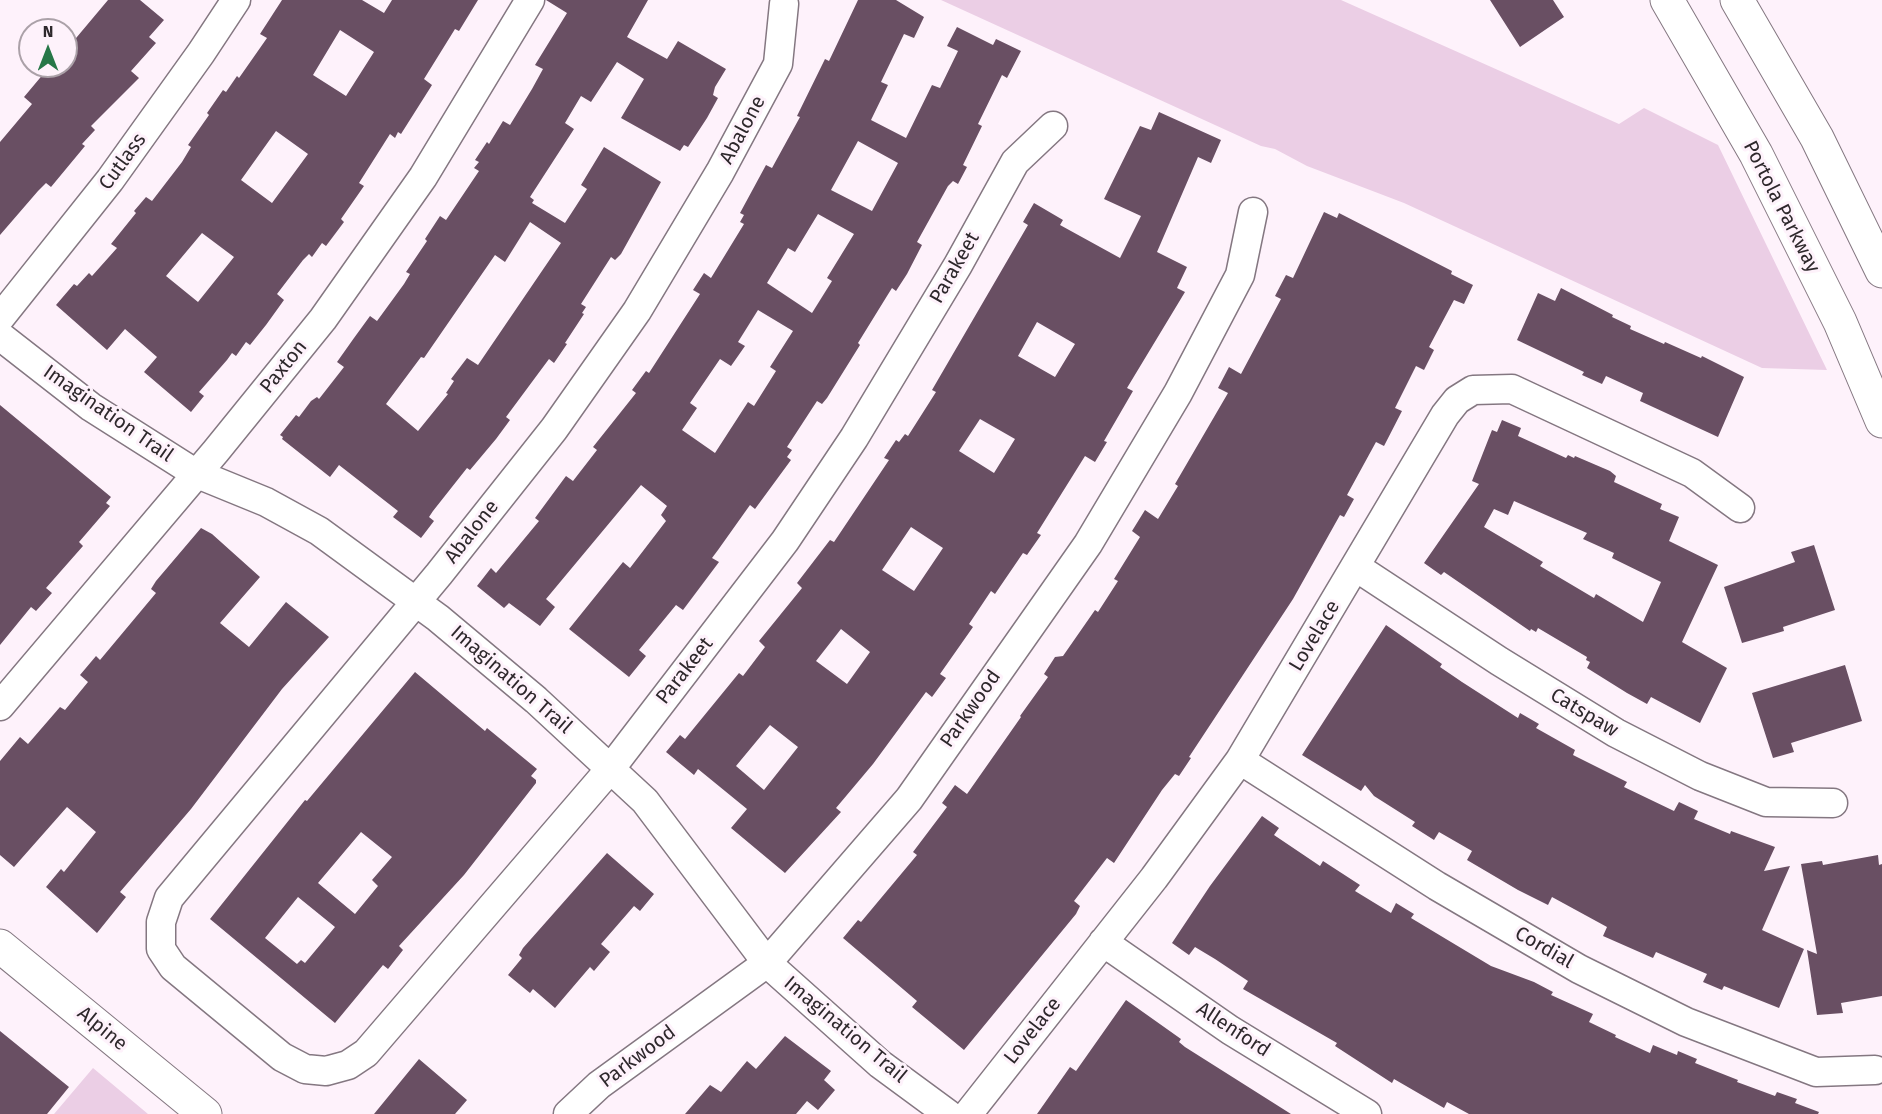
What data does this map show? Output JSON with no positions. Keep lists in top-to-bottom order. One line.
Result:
{"streets":{"main road":["Portola Parkway","Alpine"],"street":["Abalone","Cutlass","Parakeet","Paxton","Imagination Trail","Lovelace","Parkwood","Catspaw","Cordial","Allenford"]},"crossings":[["Abalone","Parakeet"],["Abalone","Imagination Trail"],["Parakeet","Imagination Trail"],["Paxton","Imagination Trail"],["Imagination Trail","Parkwood"],["Lovelace","Catspaw"],["Lovelace","Cordial"],["Lovelace","Allenford"]],"north":"top"}
